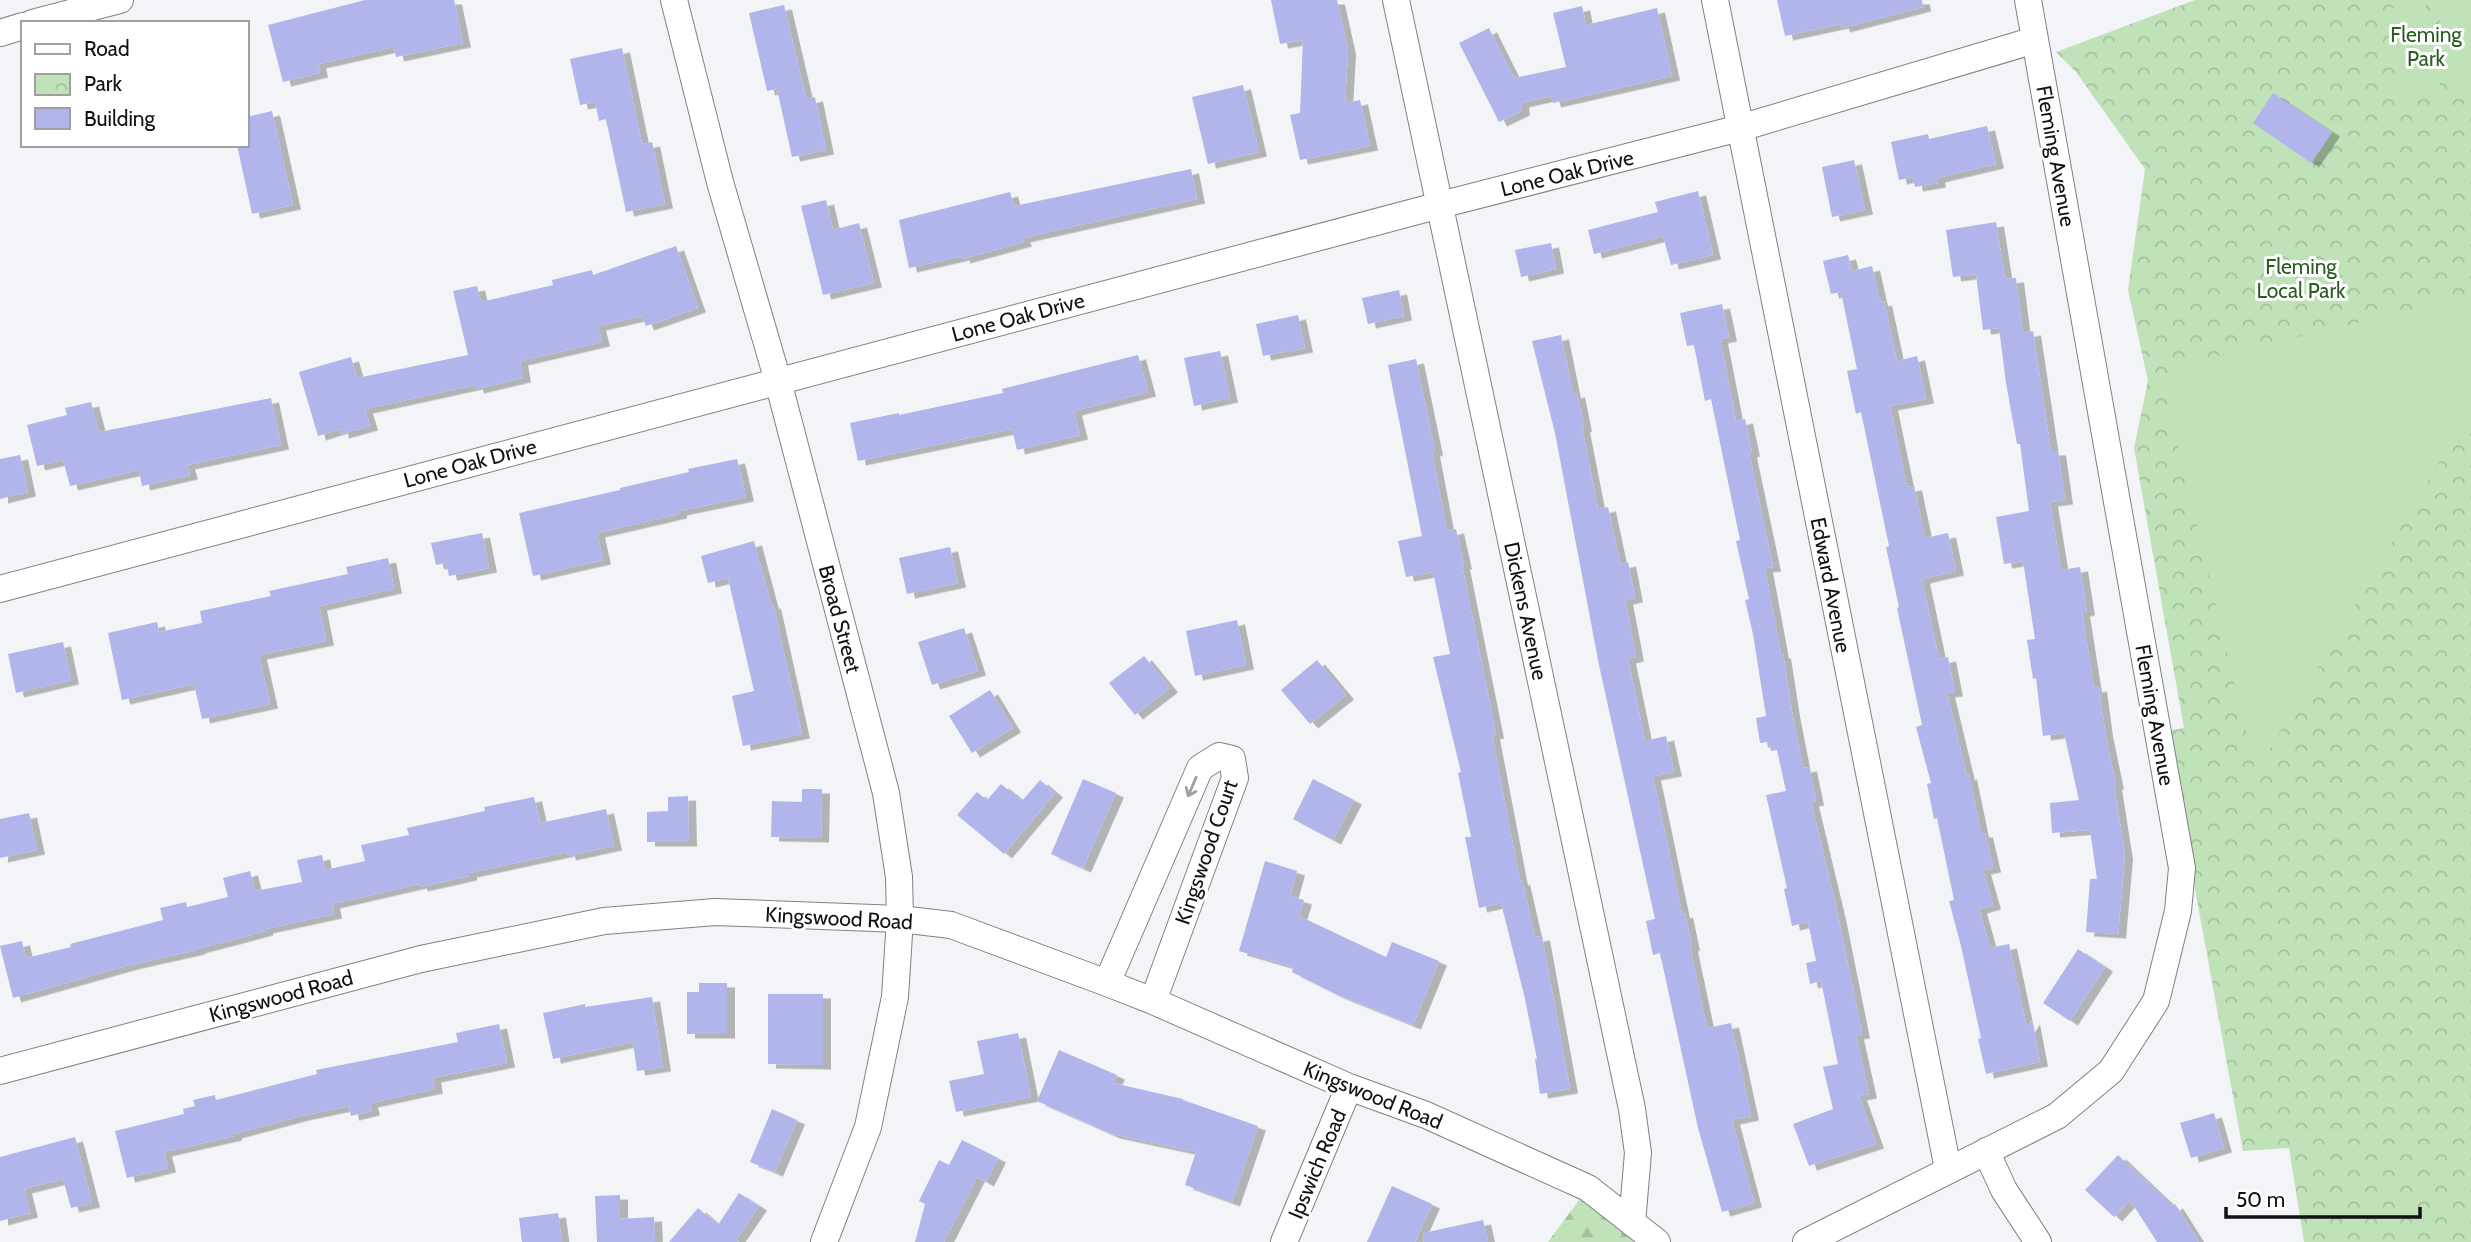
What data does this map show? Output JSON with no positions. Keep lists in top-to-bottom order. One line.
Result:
{"streets":{"street":["Fleming Avenue","Lone Oak Drive","Edward Avenue","Dickens Avenue","Broad Street","Kingswood Court","Kingswood Road","Ipswich Road"]},"crossings":[["Fleming Avenue","Lone Oak Drive"],["Fleming Avenue","Edward Avenue"],["Lone Oak Drive","Edward Avenue"],["Lone Oak Drive","Dickens Avenue"],["Lone Oak Drive","Broad Street"],["Dickens Avenue","Kingswood Road"],["Broad Street","Kingswood Road"],["Kingswood Court","Kingswood Road"],["Kingswood Road","Ipswich Road"]],"parks":["Fleming Park","Fleming Local Park"],"legend":["Road","Park","Building"],"scale_bar":"50 m"}
